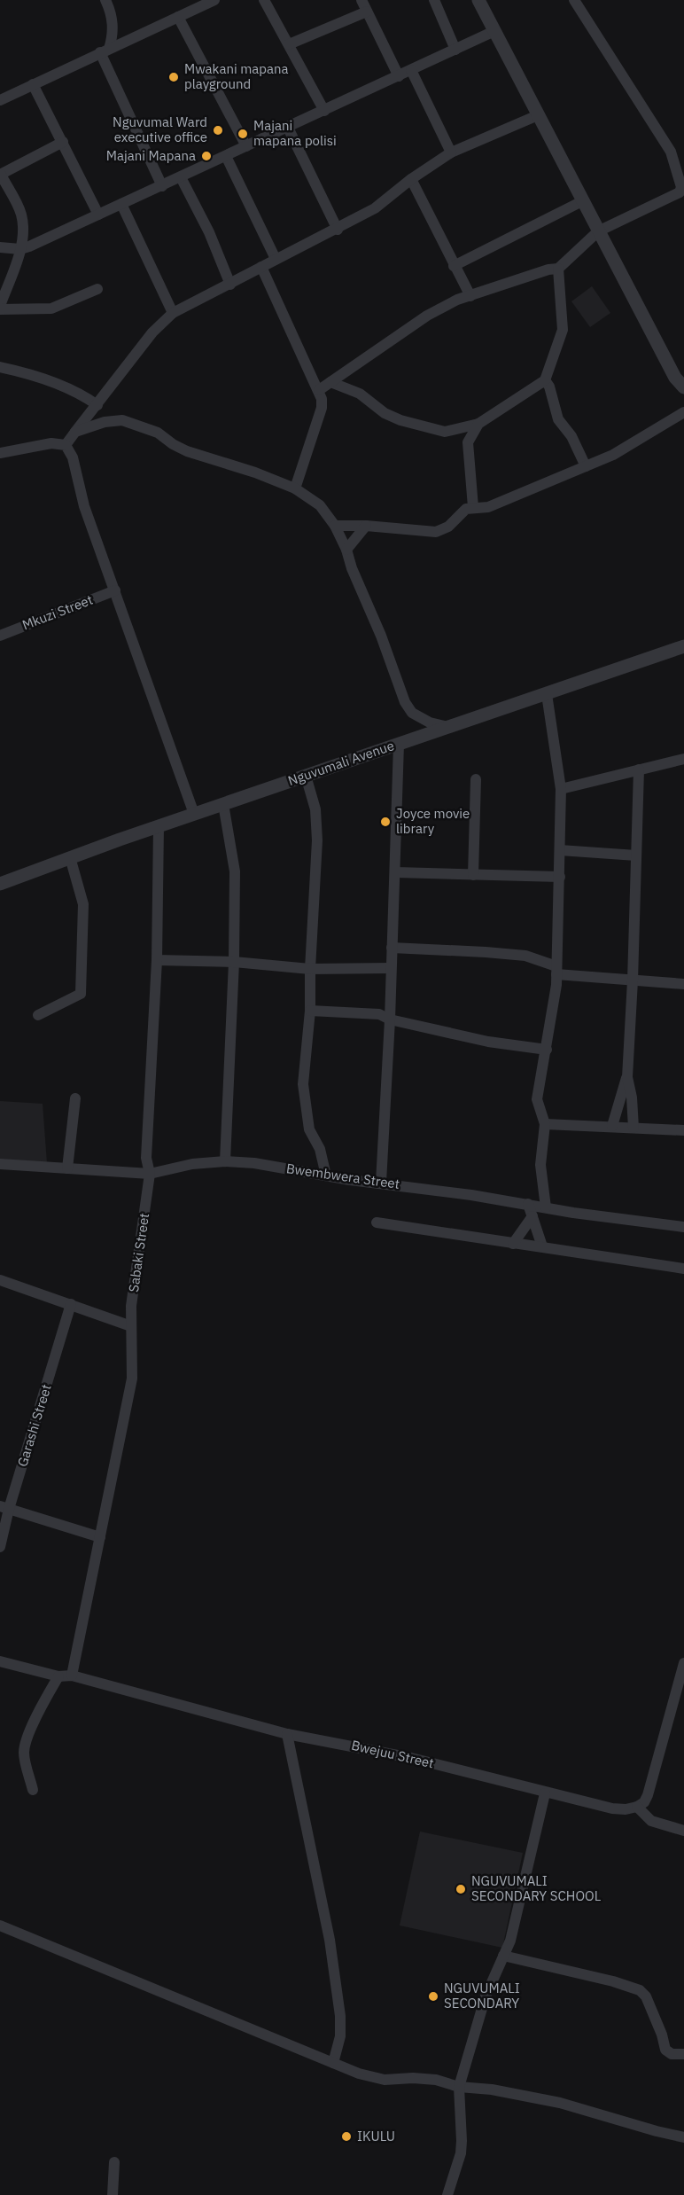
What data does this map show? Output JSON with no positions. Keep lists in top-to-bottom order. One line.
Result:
{"streets":{"street":["Mkuzi Street","Nguvumali Avenue","Bwembwera Street","Sabaki Street","Garashi Street","Bwejuu Street"]},"crossings":[["Nguvumali Avenue","Sabaki Street"],["Bwembwera Street","Sabaki Street"],["Sabaki Street","Bwejuu Street"]],"places":["Mwakani mapana playground","Nguvumal Ward executive office","Majani mapana polisi","Majani Mapana","Joyce movie library","NGUVUMALI SECONDARY SCHOOL","NGUVUMALI SECONDARY","IKULU"]}
